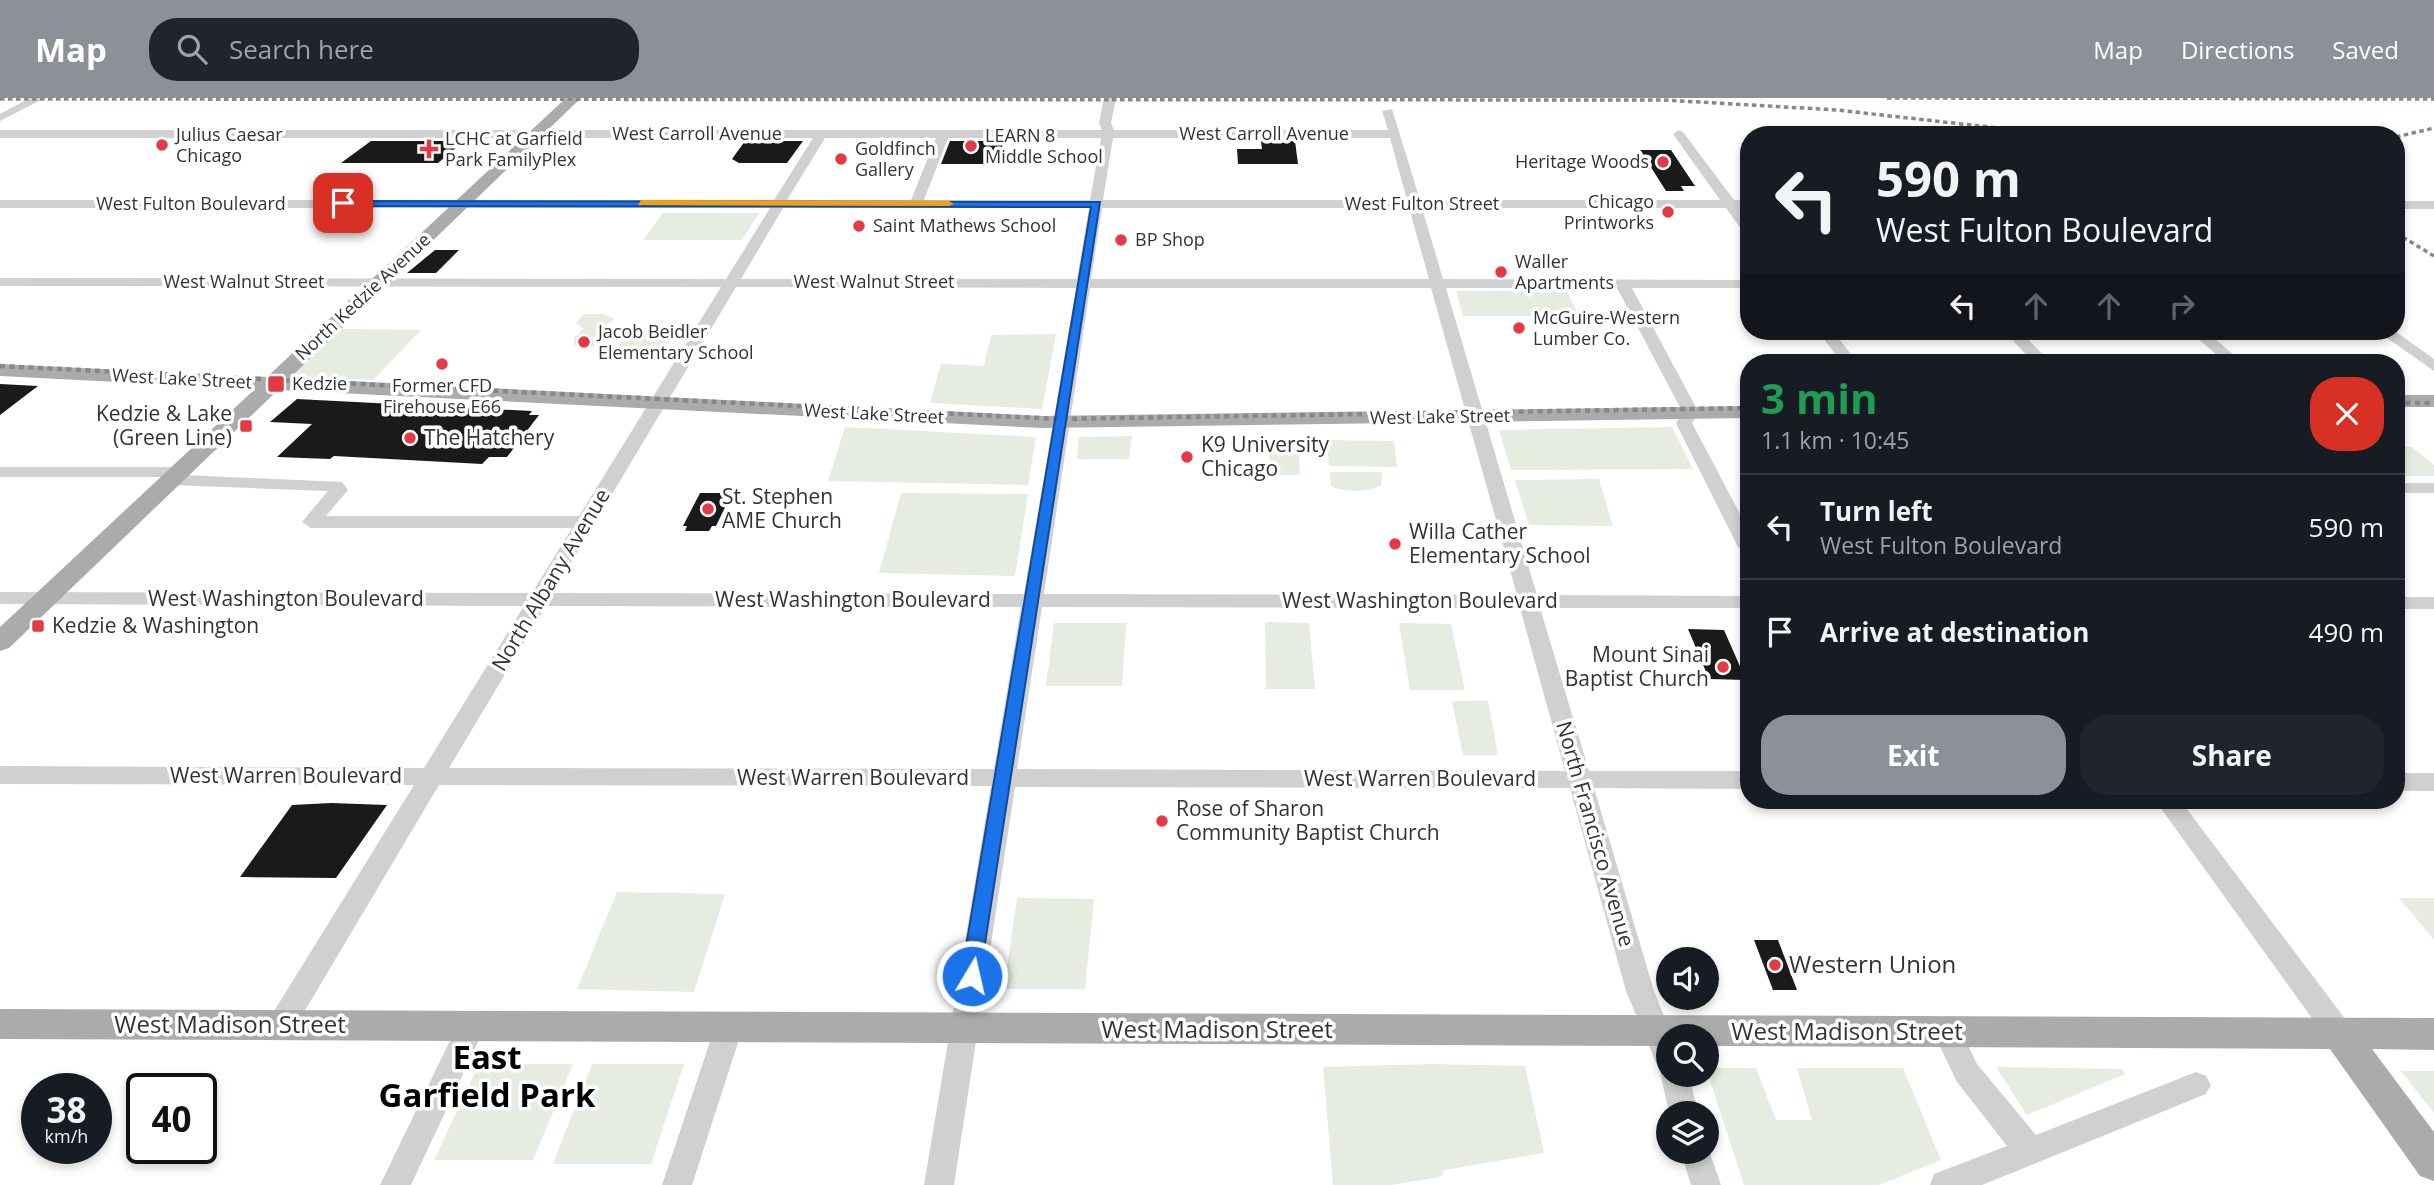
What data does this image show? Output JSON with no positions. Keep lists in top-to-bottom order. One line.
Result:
{"streets":{"main road":["North Kedzie Avenue","West Lake Street","West Madison Street"],"street":["West Carroll Avenue","West Fulton Boulevard","West Fulton Street","West Walnut Street","North Albany Avenue","West Washington Boulevard","West Warren Boulevard","North Francisco Avenue"]},"crossings":[["West Carroll Avenue","North Kedzie Avenue"],["West Carroll Avenue","North Albany Avenue"],["West Carroll Avenue","North Francisco Avenue"],["West Fulton Boulevard","West Fulton Street"],["West Fulton Boulevard","North Kedzie Avenue"],["West Fulton Boulevard","North Albany Avenue"],["West Fulton Street","North Francisco Avenue"],["West Walnut Street","North Kedzie Avenue"],["West Walnut Street","North Albany Avenue"],["West Walnut Street","North Francisco Avenue"],["North Kedzie Avenue","West Lake Street"],["North Kedzie Avenue","West Washington Boulevard"],["West Lake Street","North Albany Avenue"],["West Lake Street","North Francisco Avenue"],["North Albany Avenue","West Washington Boulevard"],["North Albany Avenue","West Warren Boulevard"],["North Albany Avenue","West Madison Street"],["West Washington Boulevard","North Francisco Avenue"],["West Warren Boulevard","North Francisco Avenue"]],"districts":["East Garfield Park"],"places":{"other":["Julius Caesar Chicago","LEARN 8 Middle School","Goldfinch Gallery","Heritage Woods","Chicago Printworks","Saint Mathews School","BP Shop","Waller Apartments","McGuire-Western Lumber Co.","Jacob Beidler Elementary School","Former CFD Firehouse E66","The Hatchery","K9 University Chicago","St. Stephen AME Church","Willa Cather Elementary School","Mount Sinai Baptist Church","Rose of Sharon Community Baptist Church","Western Union"],"health":["LCHC at Garfield Park FamilyPlex"],"transit":["Kedzie","Kedzie & Lake (Green Line)","Kedzie & Washington"]},"page":{"header":"Map","search":"Search here","nav":["Map","Directions","Saved"],"turn":["590 m","West Fulton Boulevard"],"heading":["3 min","1.1 km · 10:45"],"list":[{"name":"Turn left","note":"West Fulton Boulevard","value":"590 m"},{"name":"Arrive at destination","value":"490 m"}],"buttons":["Exit","Share"],"speed":"38 km/h","limit":"40"}}
